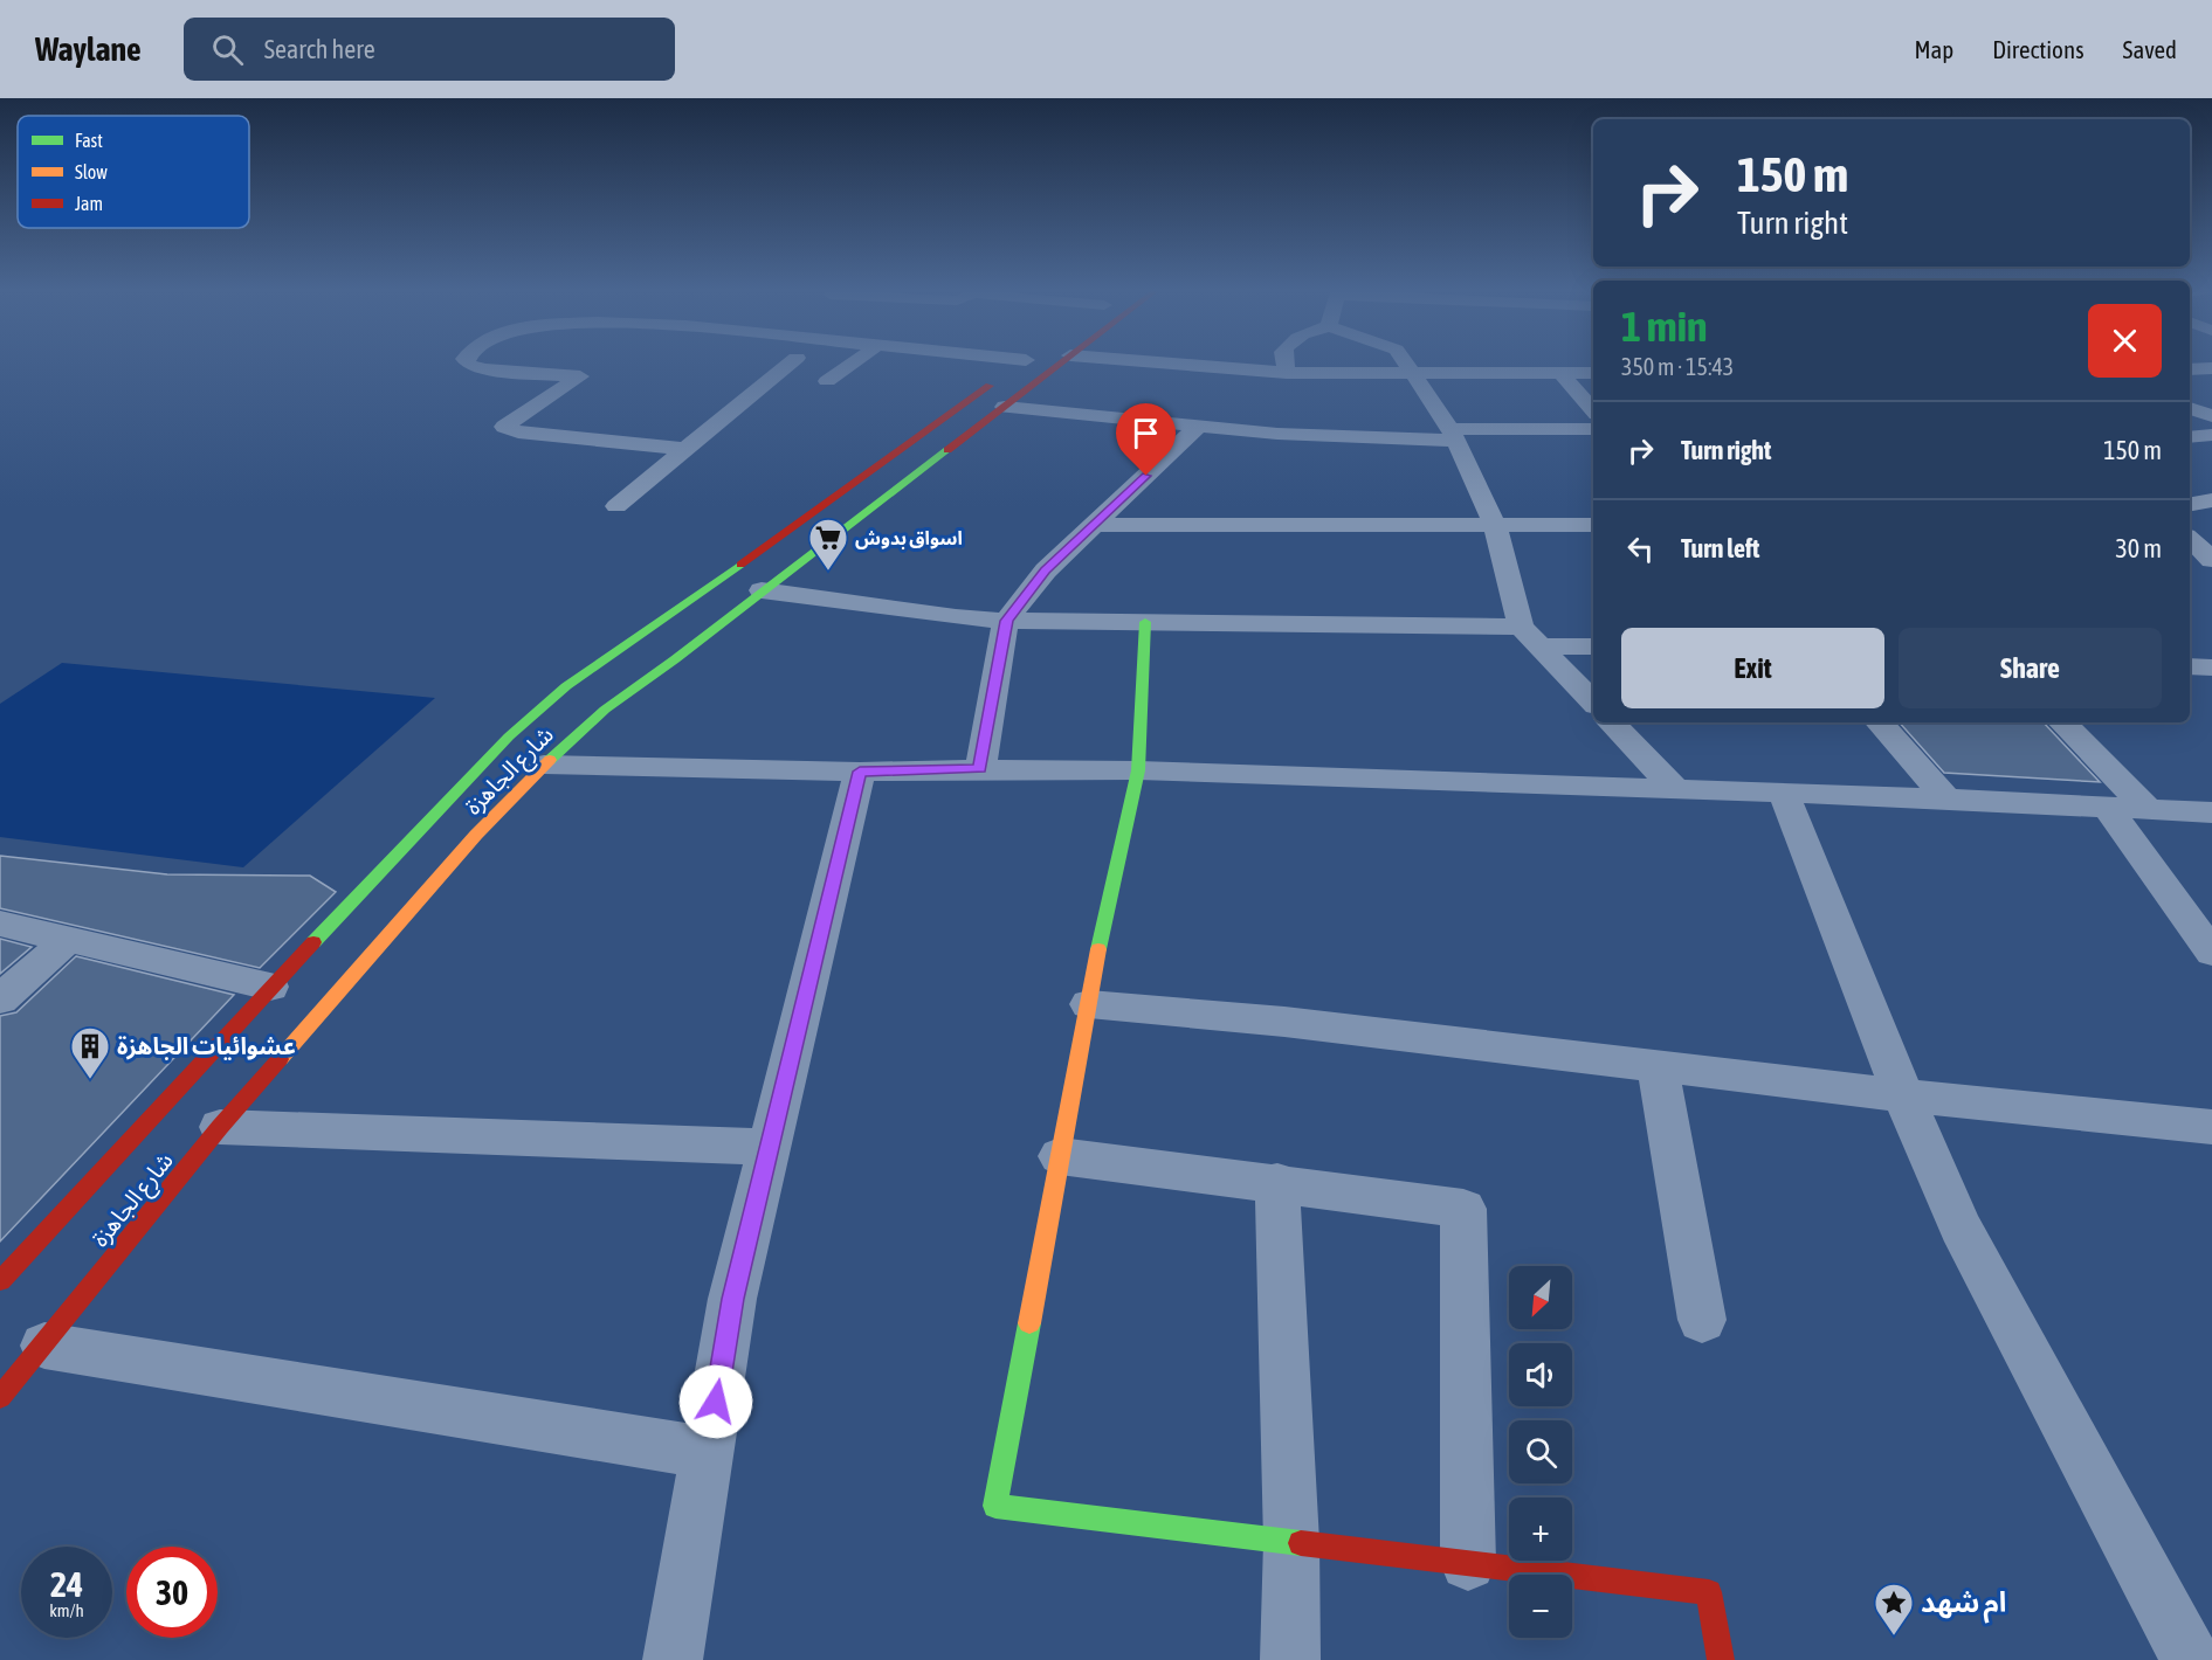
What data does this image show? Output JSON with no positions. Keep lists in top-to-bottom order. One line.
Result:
{"streets":{"street":["شارع الجاهزة"]},"places":{"supermarket":["اسواق بدوش"],"building":["عشوائيات الجاهزة"],"place":["ام شهد"]},"legend":["Fast","Slow","Jam"],"north":"bottom left","page":{"header":"Waylane","search":"Search here","nav":["Map","Directions","Saved"],"turn":["150 m","Turn right"],"heading":["1 min","350 m · 15:43"],"list":[{"name":"Turn right","value":"150 m"},{"name":"Turn left","value":"30 m"}],"buttons":["Exit","Share"],"map_buttons":["+","−"],"speed":"24 km/h","limit":"30"}}
